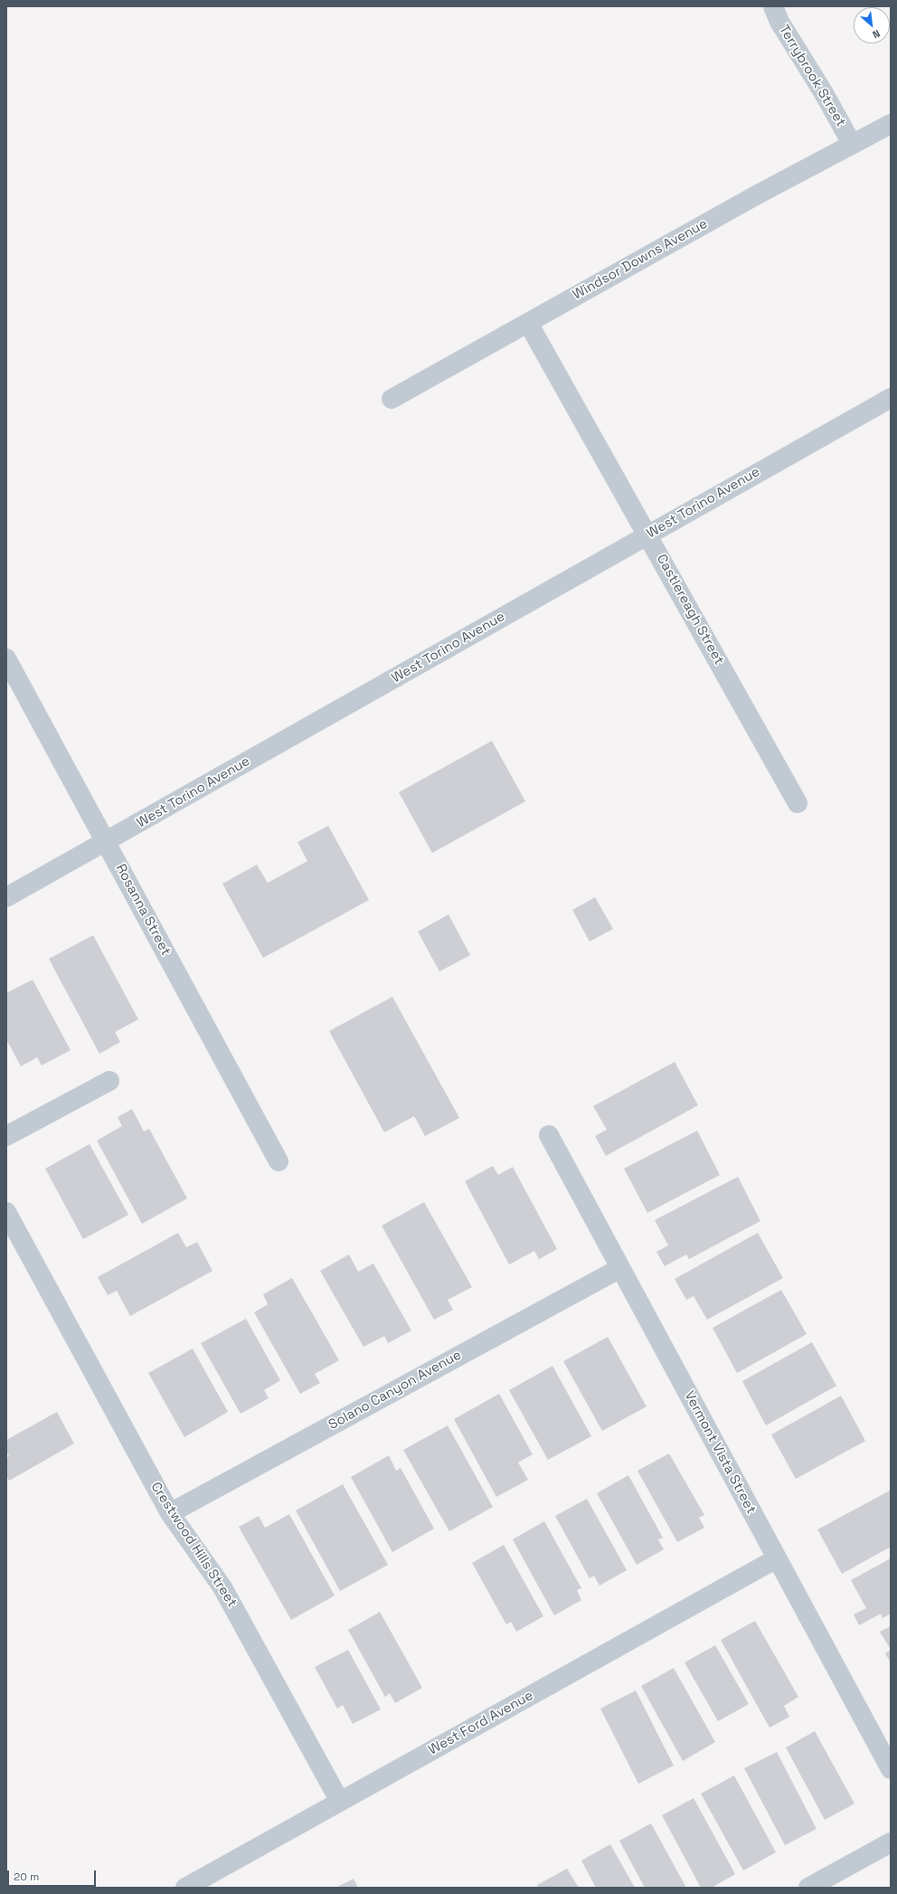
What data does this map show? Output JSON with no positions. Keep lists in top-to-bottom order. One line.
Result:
{"streets":{"street":["Terrybrook Street","Windsor Downs Avenue","West Torino Avenue","Castlereagh Street","Rosanna Street","Solano Canyon Avenue","Vermont Vista Street","Crestwood Hills Street","West Ford Avenue"]},"crossings":[["Terrybrook Street","Windsor Downs Avenue"],["Windsor Downs Avenue","Castlereagh Street"],["West Torino Avenue","Castlereagh Street"],["West Torino Avenue","Rosanna Street"],["Solano Canyon Avenue","Vermont Vista Street"],["Solano Canyon Avenue","Crestwood Hills Street"],["Vermont Vista Street","West Ford Avenue"],["Crestwood Hills Street","West Ford Avenue"]],"scale_bar":"20 m","north":"bottom right"}
